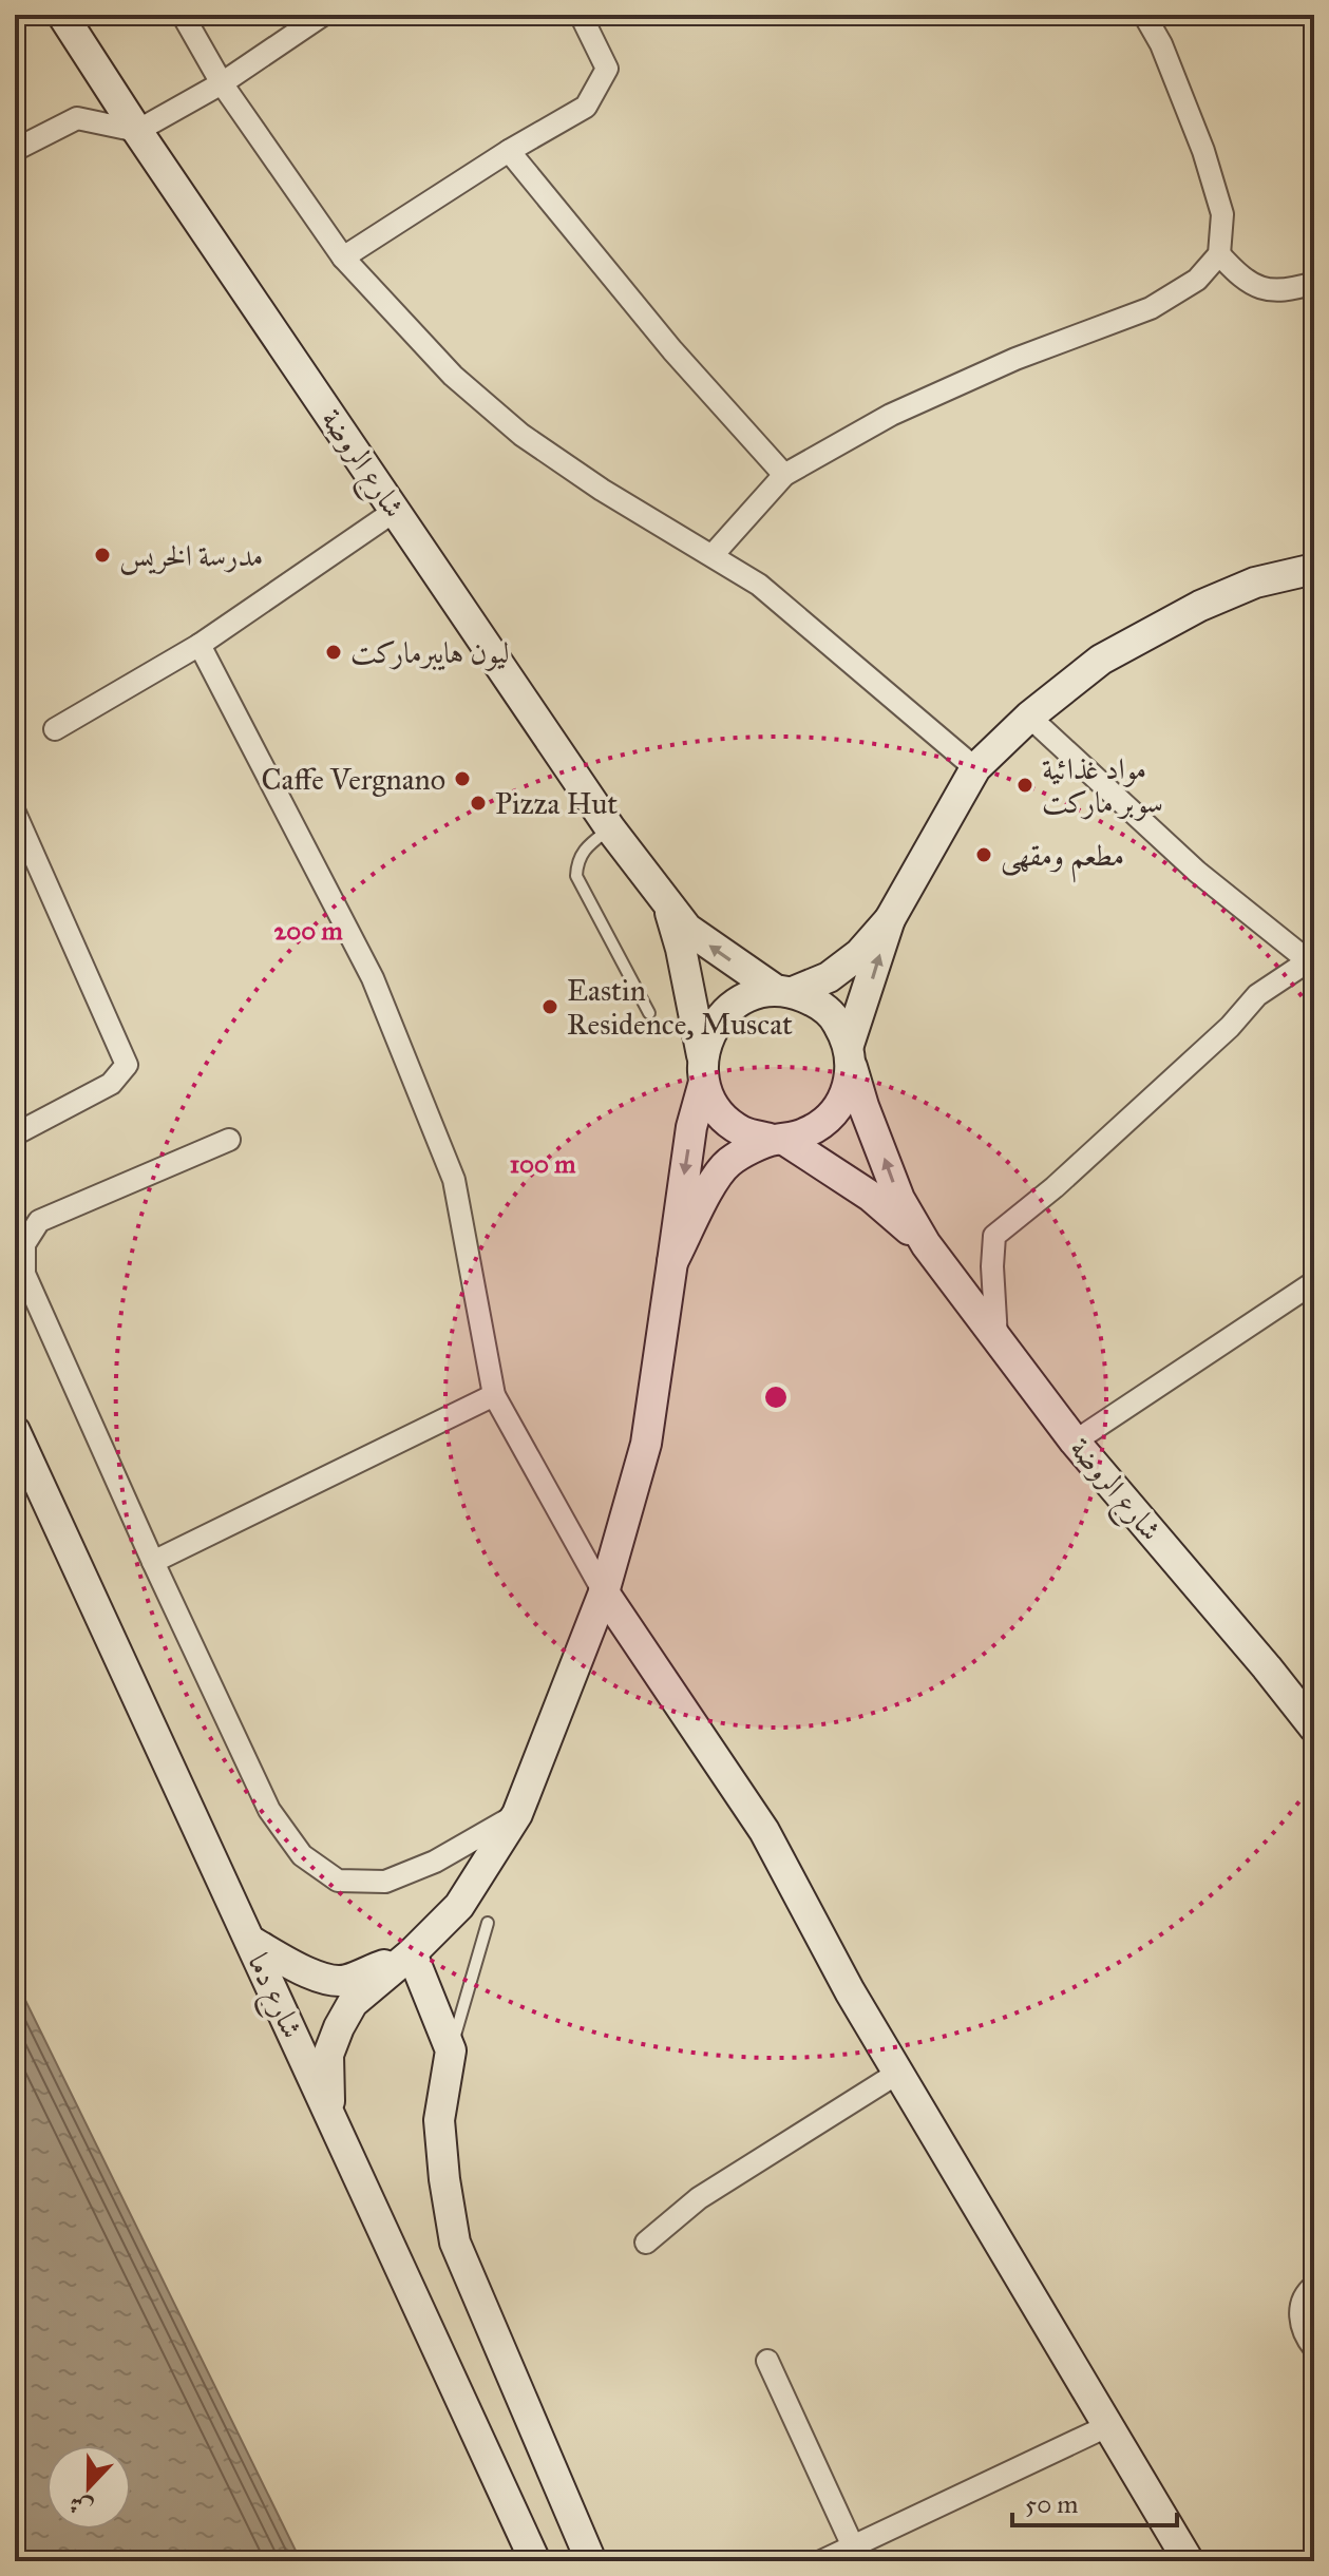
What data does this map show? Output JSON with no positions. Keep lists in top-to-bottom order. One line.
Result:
{"streets":{"street":["شارع الروضة","شارع دما"]},"places":["مدرسة الخريس","ليون هايبرماركت","Caffe Vergnano","مواد غذائية سوبر ماركت","Pizza Hut","مطعم ومقهى","Eastin Residence, Muscat"],"scale_bar":"50 m","north":"bottom","rings":["200 m","100 m"]}
